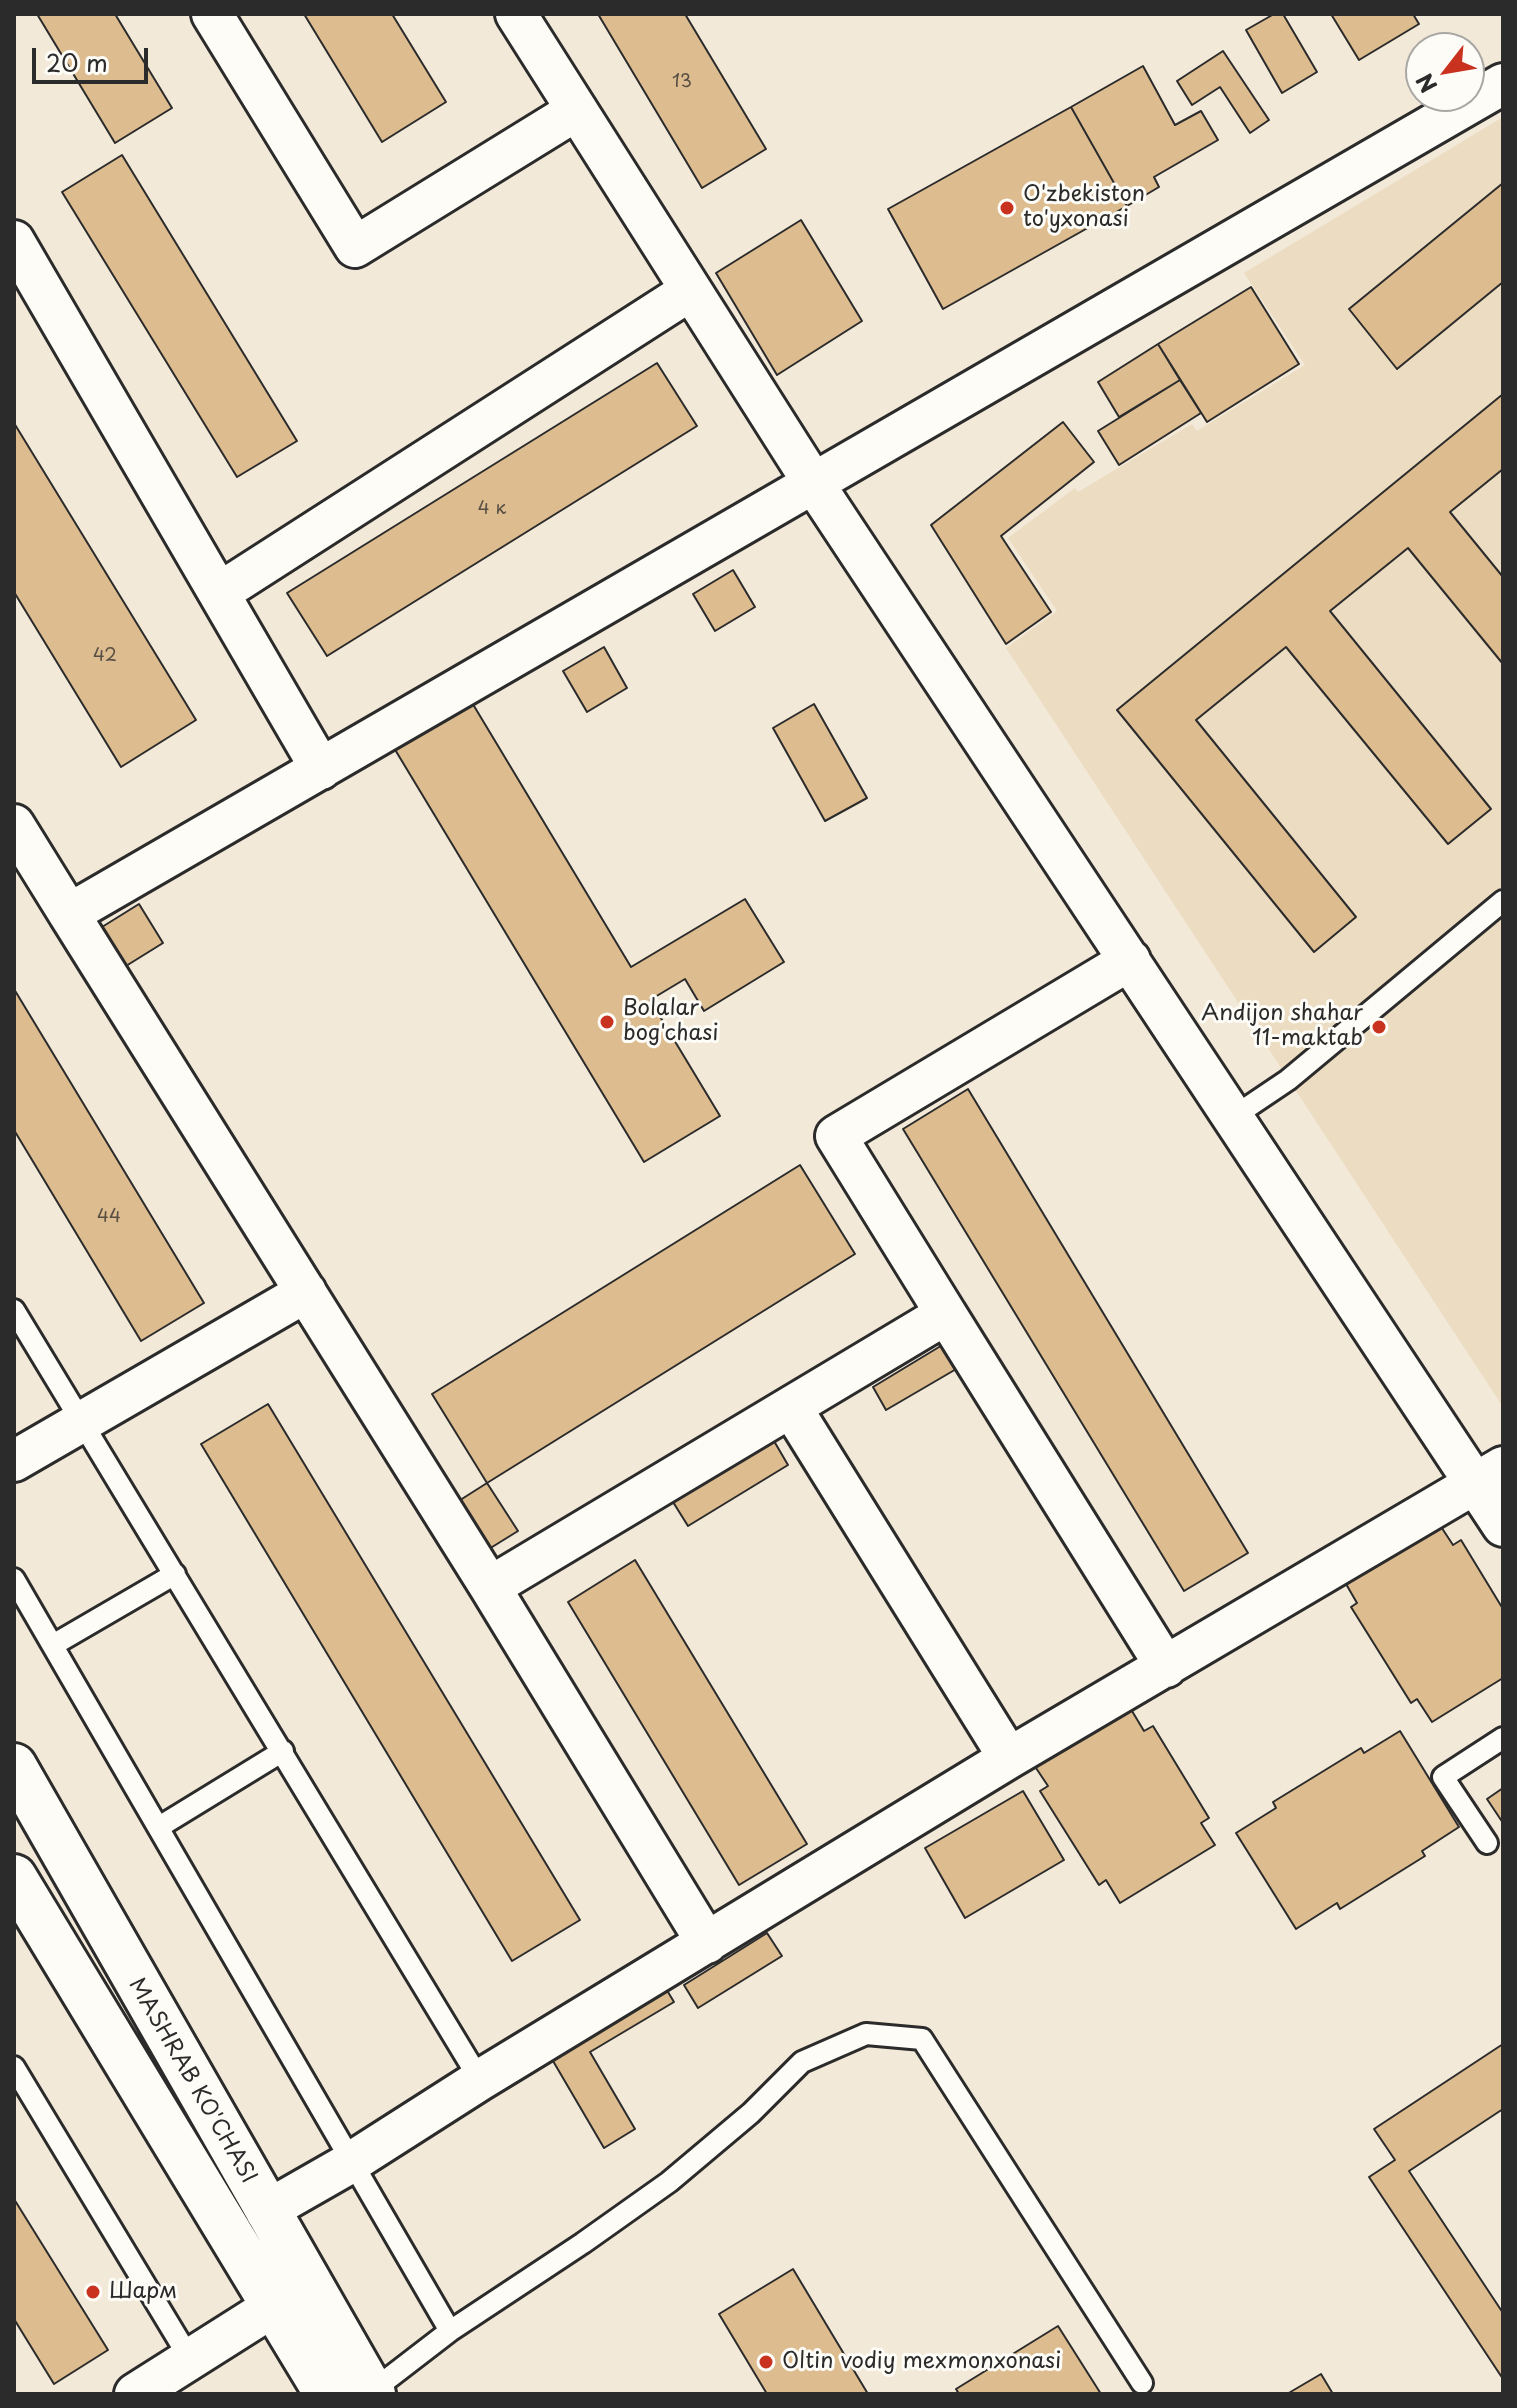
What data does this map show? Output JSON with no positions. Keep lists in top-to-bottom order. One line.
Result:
{"streets":{"main road":["MASHRAB KO'CHASI"]},"places":["O'zbekiston to'yxonasi","Bolalar bog'chasi","Andijon shahar 11-maktab","Шарм","Oltin vodiy mexmonxonasi"],"house_numbers":["13","4 к","42","44"],"scale_bar":"20 m","north":"bottom left"}
